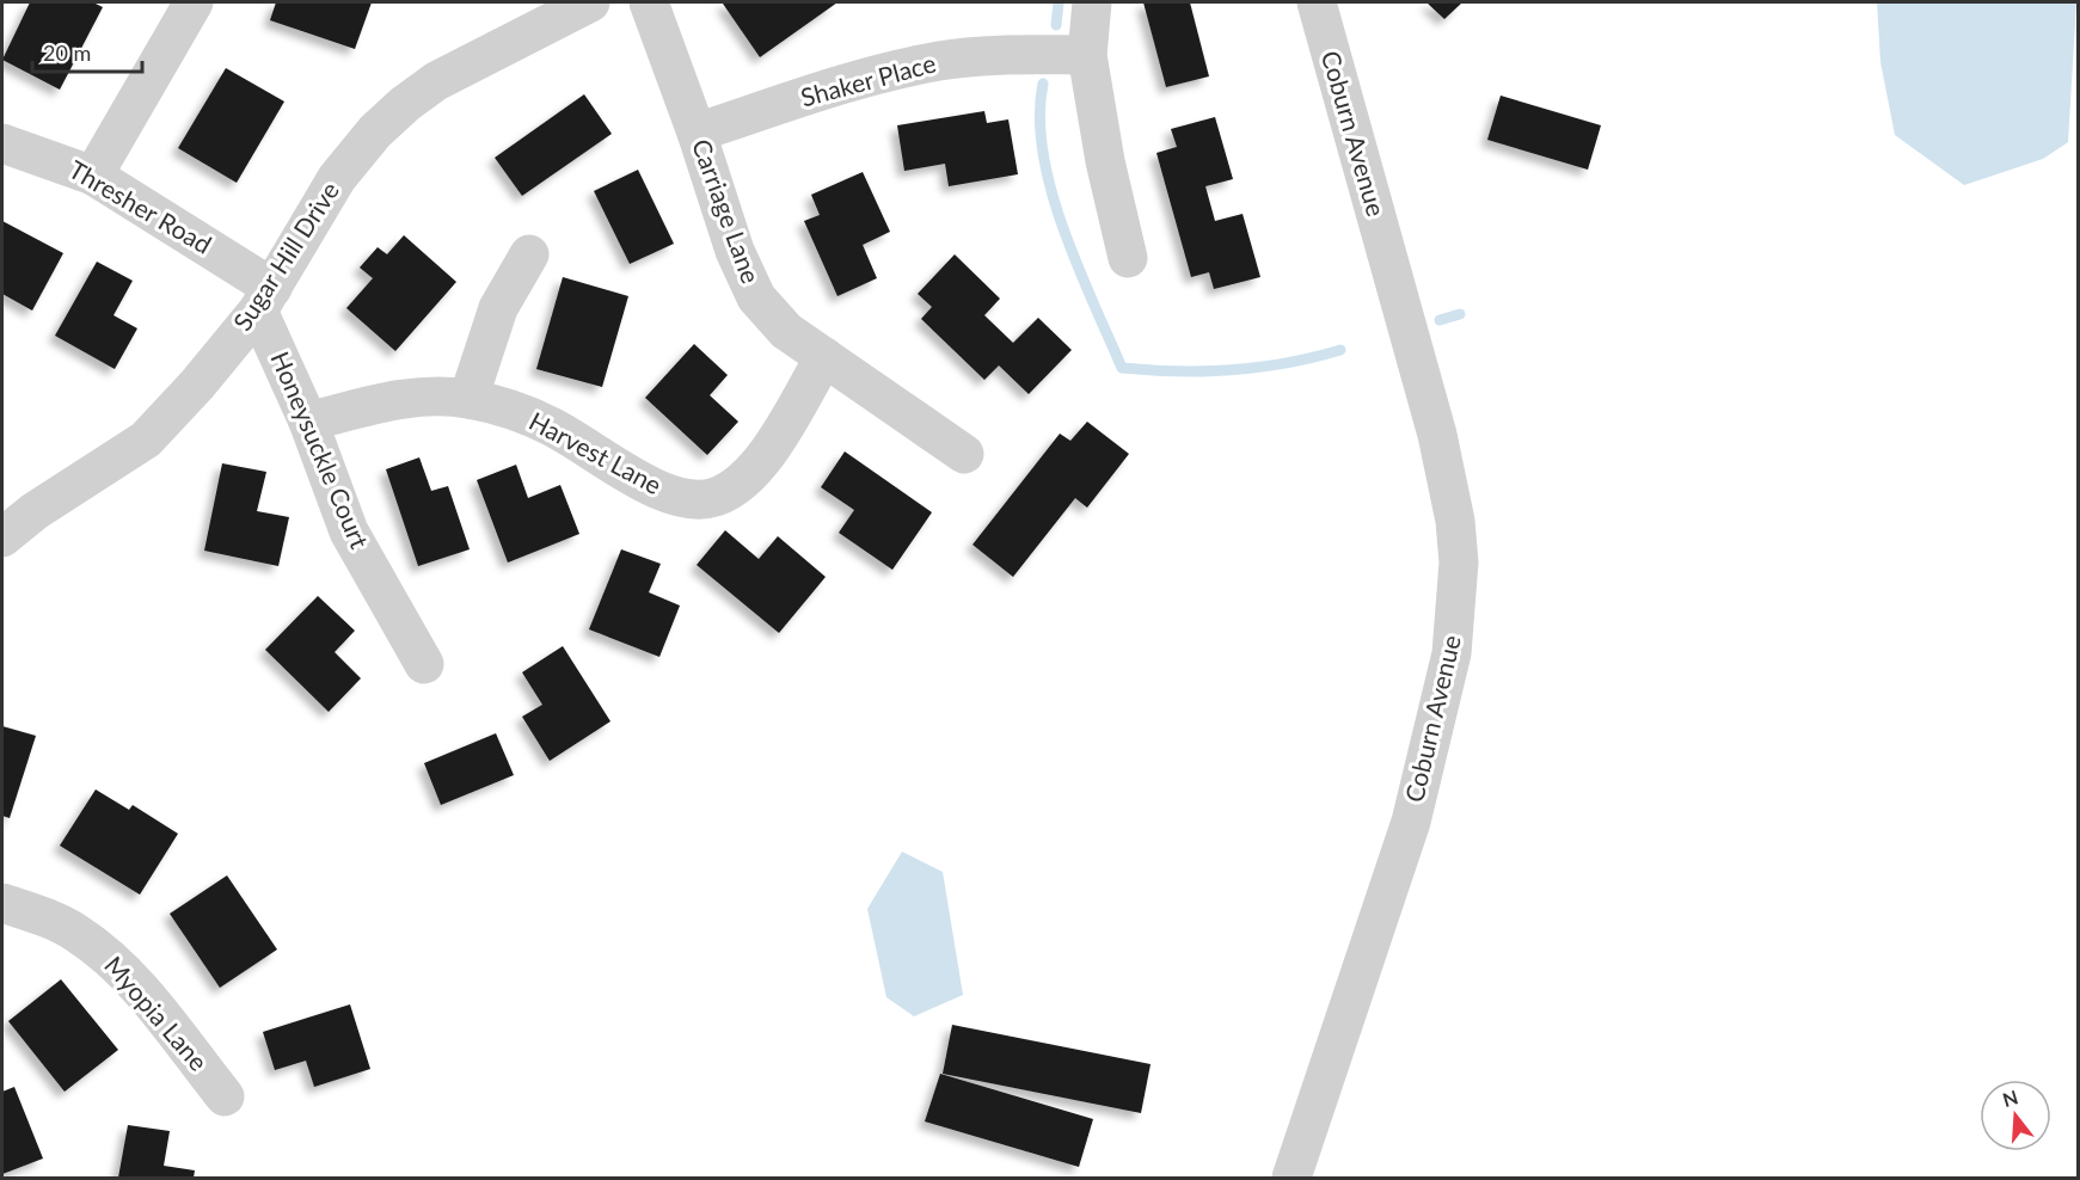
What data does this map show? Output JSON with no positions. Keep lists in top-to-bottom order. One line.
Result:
{"streets":{"street":["Shaker Place","Coburn Avenue","Thresher Road","Carriage Lane","Sugar Hill Drive","Honeysuckle Court","Harvest Lane","Myopia Lane"]},"crossings":[["Shaker Place","Carriage Lane"],["Thresher Road","Sugar Hill Drive"],["Thresher Road","Honeysuckle Court"],["Carriage Lane","Harvest Lane"],["Sugar Hill Drive","Honeysuckle Court"],["Honeysuckle Court","Harvest Lane"]],"scale_bar":"20 m","north":"top"}
